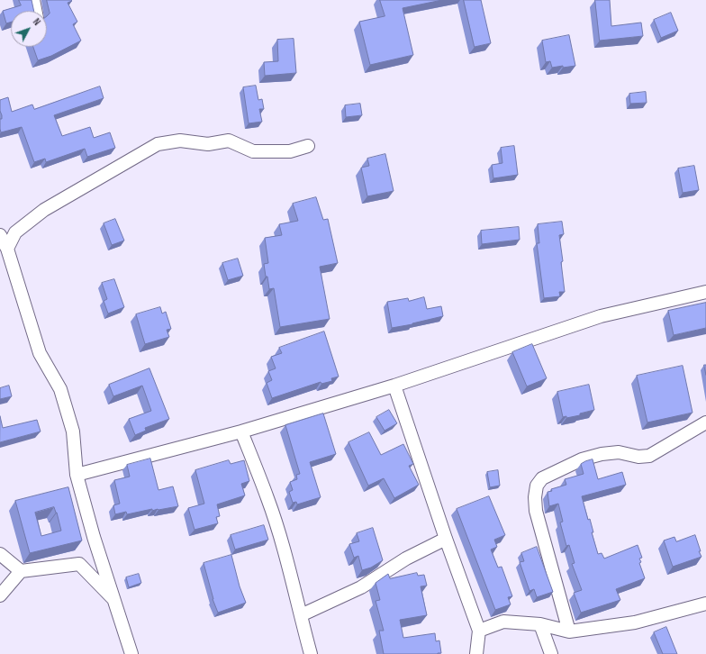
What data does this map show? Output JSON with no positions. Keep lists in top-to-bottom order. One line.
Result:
{"north":"top right"}
